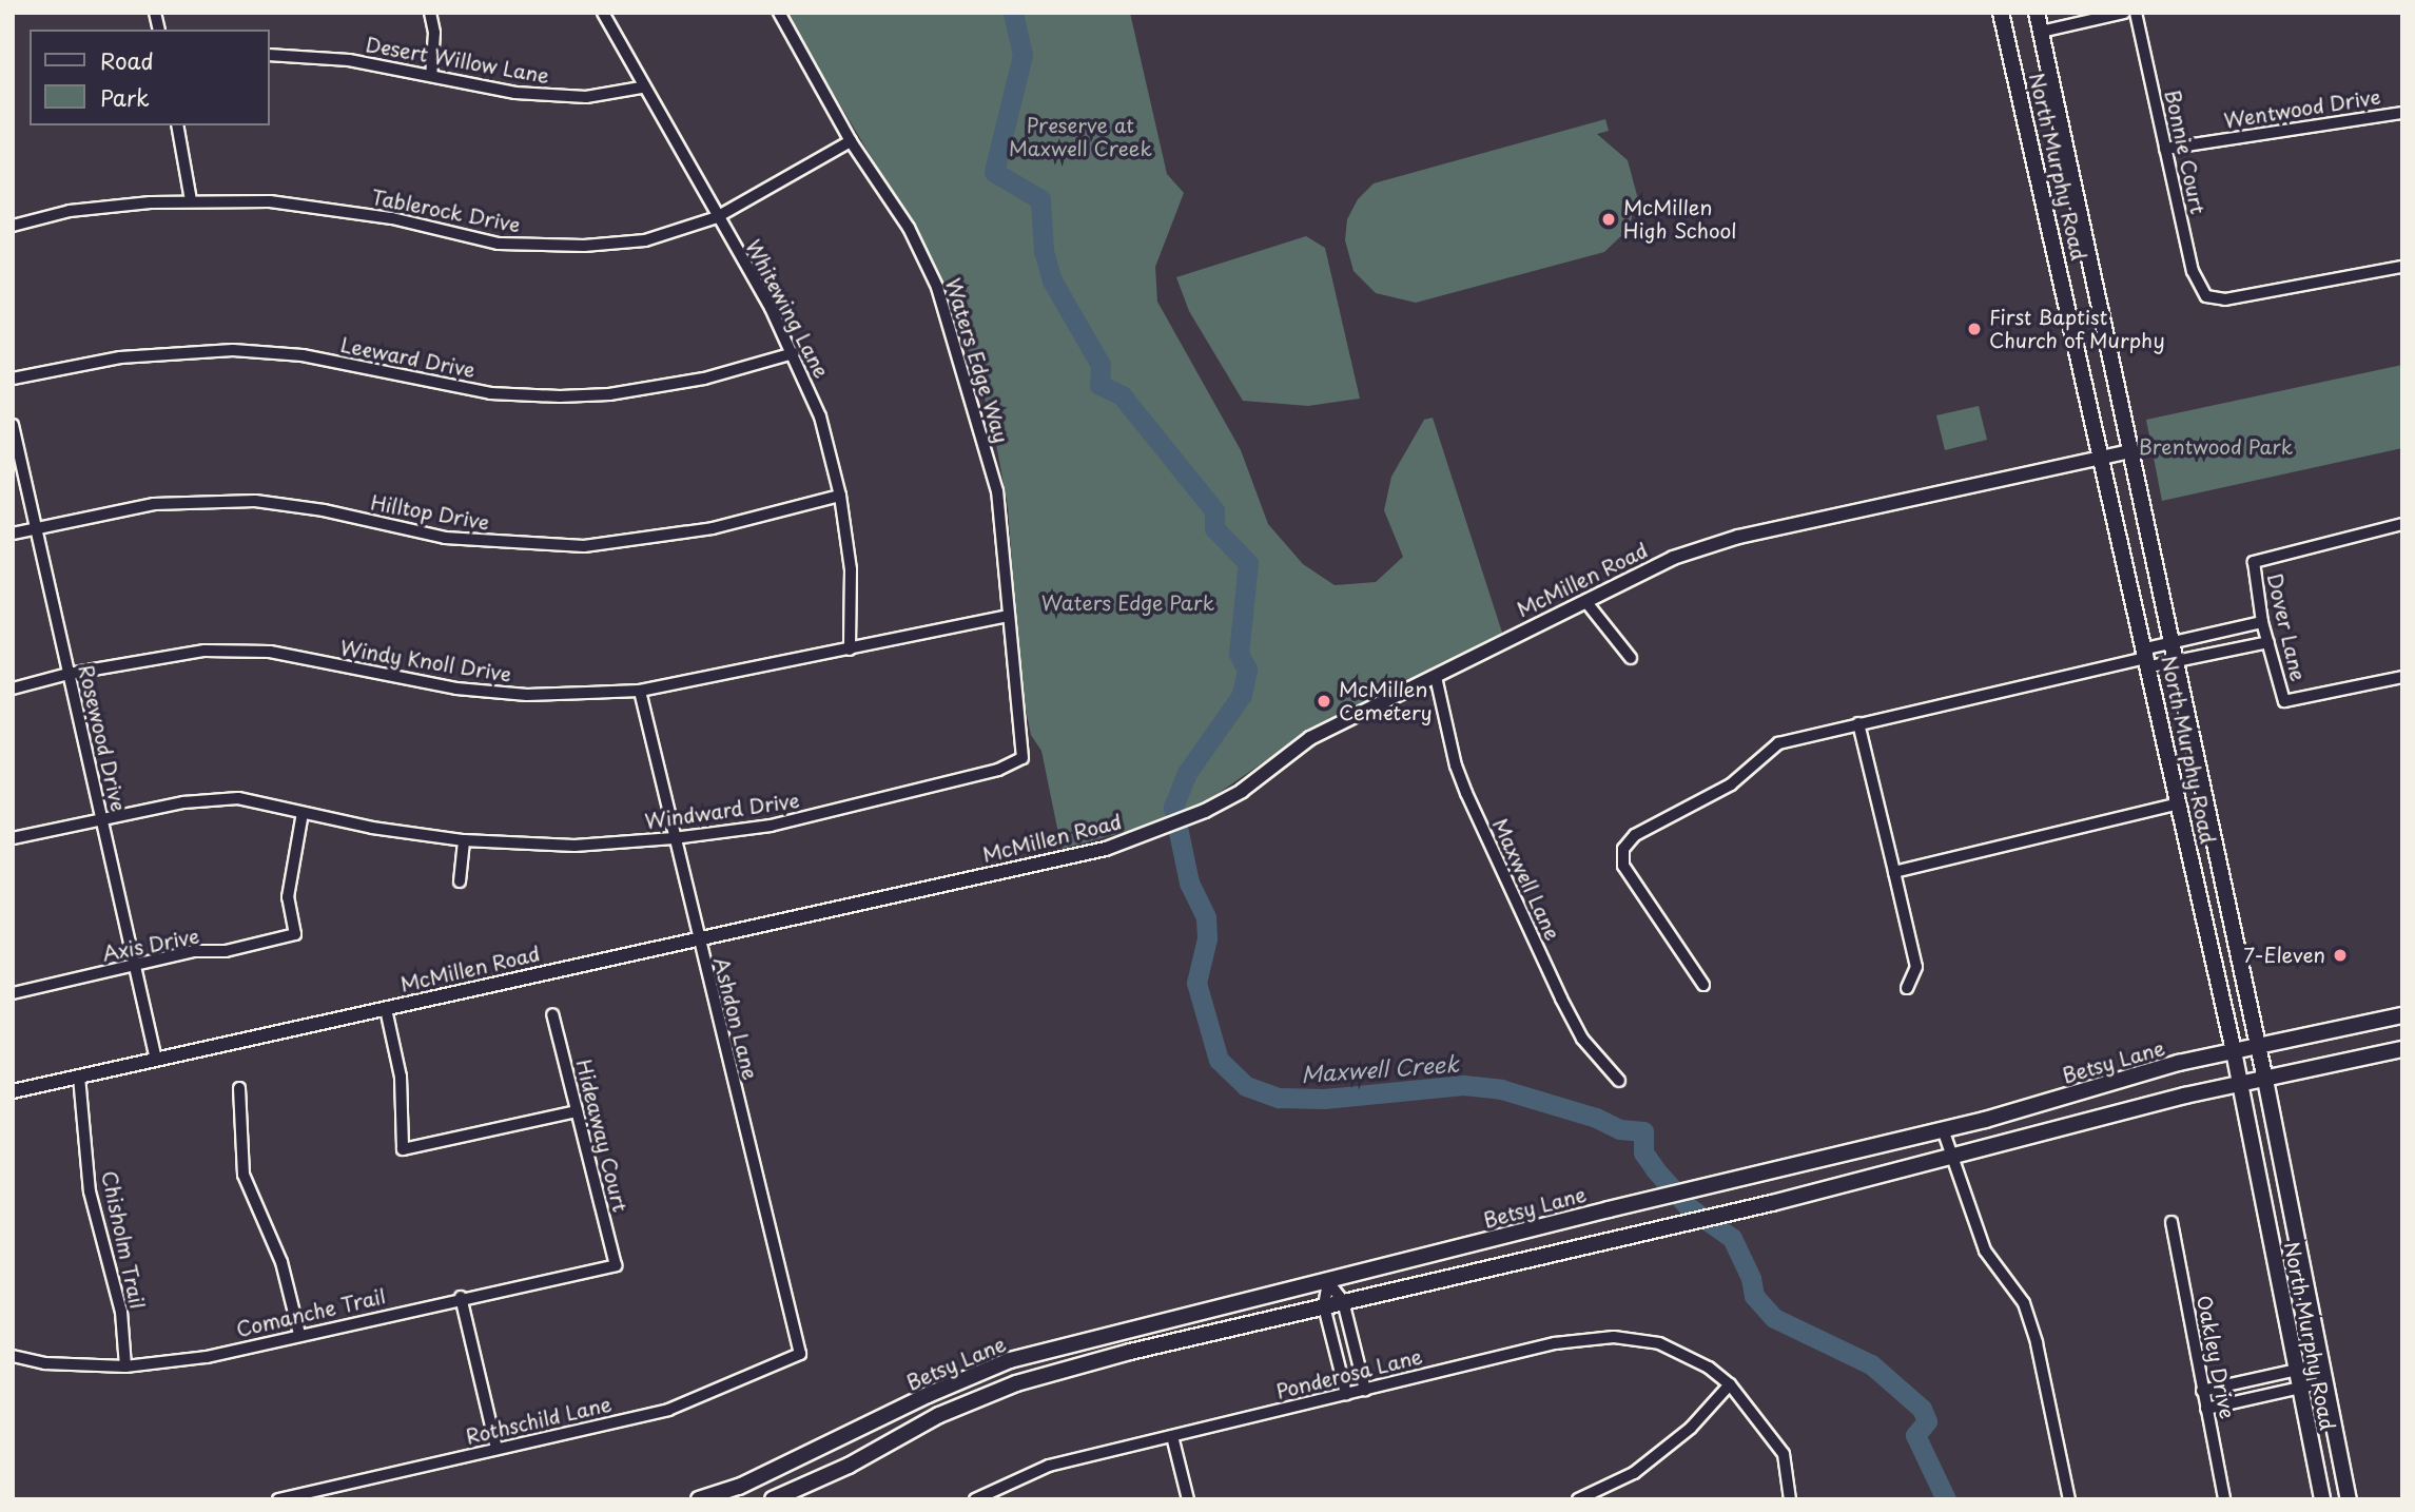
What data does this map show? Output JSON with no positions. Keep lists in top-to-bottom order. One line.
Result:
{"streets":{"main road":["North Murphy Road","Betsy Lane"],"street":["Desert Willow Lane","Wentwood Drive","Bonnie Court","Tablerock Drive","Whitewing Lane","Leeward Drive","Waters Edge Way","Hilltop Drive","McMillen Road","Dover Lane","Windy Knoll Drive","Rosewood Drive","Windward Drive","Maxwell Lane","Axis Drive","Ashdon Lane","Hideaway Court","Chisholm Trail","Comanche Trail","Oakley Drive","Ponderosa Lane","Rothschild Lane"]},"crossings":[["Desert Willow Lane","Whitewing Lane"],["Wentwood Drive","Bonnie Court"],["North Murphy Road","McMillen Road"],["North Murphy Road","Betsy Lane"],["Tablerock Drive","Whitewing Lane"],["Tablerock Drive","Waters Edge Way"],["Whitewing Lane","Leeward Drive"],["Whitewing Lane","Hilltop Drive"],["Whitewing Lane","Windy Knoll Drive"],["Waters Edge Way","Windy Knoll Drive"],["Waters Edge Way","Windward Drive"],["Hilltop Drive","Rosewood Drive"],["McMillen Road","Rosewood Drive"],["McMillen Road","Maxwell Lane"],["McMillen Road","Ashdon Lane"],["McMillen Road","Chisholm Trail"],["Windy Knoll Drive","Rosewood Drive"],["Windy Knoll Drive","Ashdon Lane"],["Rosewood Drive","Windward Drive"],["Rosewood Drive","Axis Drive"],["Windward Drive","Axis Drive"],["Windward Drive","Ashdon Lane"],["Ashdon Lane","Rothschild Lane"],["Hideaway Court","Comanche Trail"],["Chisholm Trail","Comanche Trail"]],"water":["Maxwell Creek"],"parks":["Preserve at Maxwell Creek","Brentwood Park","Waters Edge Park"],"places":["McMillen High School","First Baptist Church of Murphy","McMillen Cemetery","7-Eleven"],"legend":["Road","Park"]}
